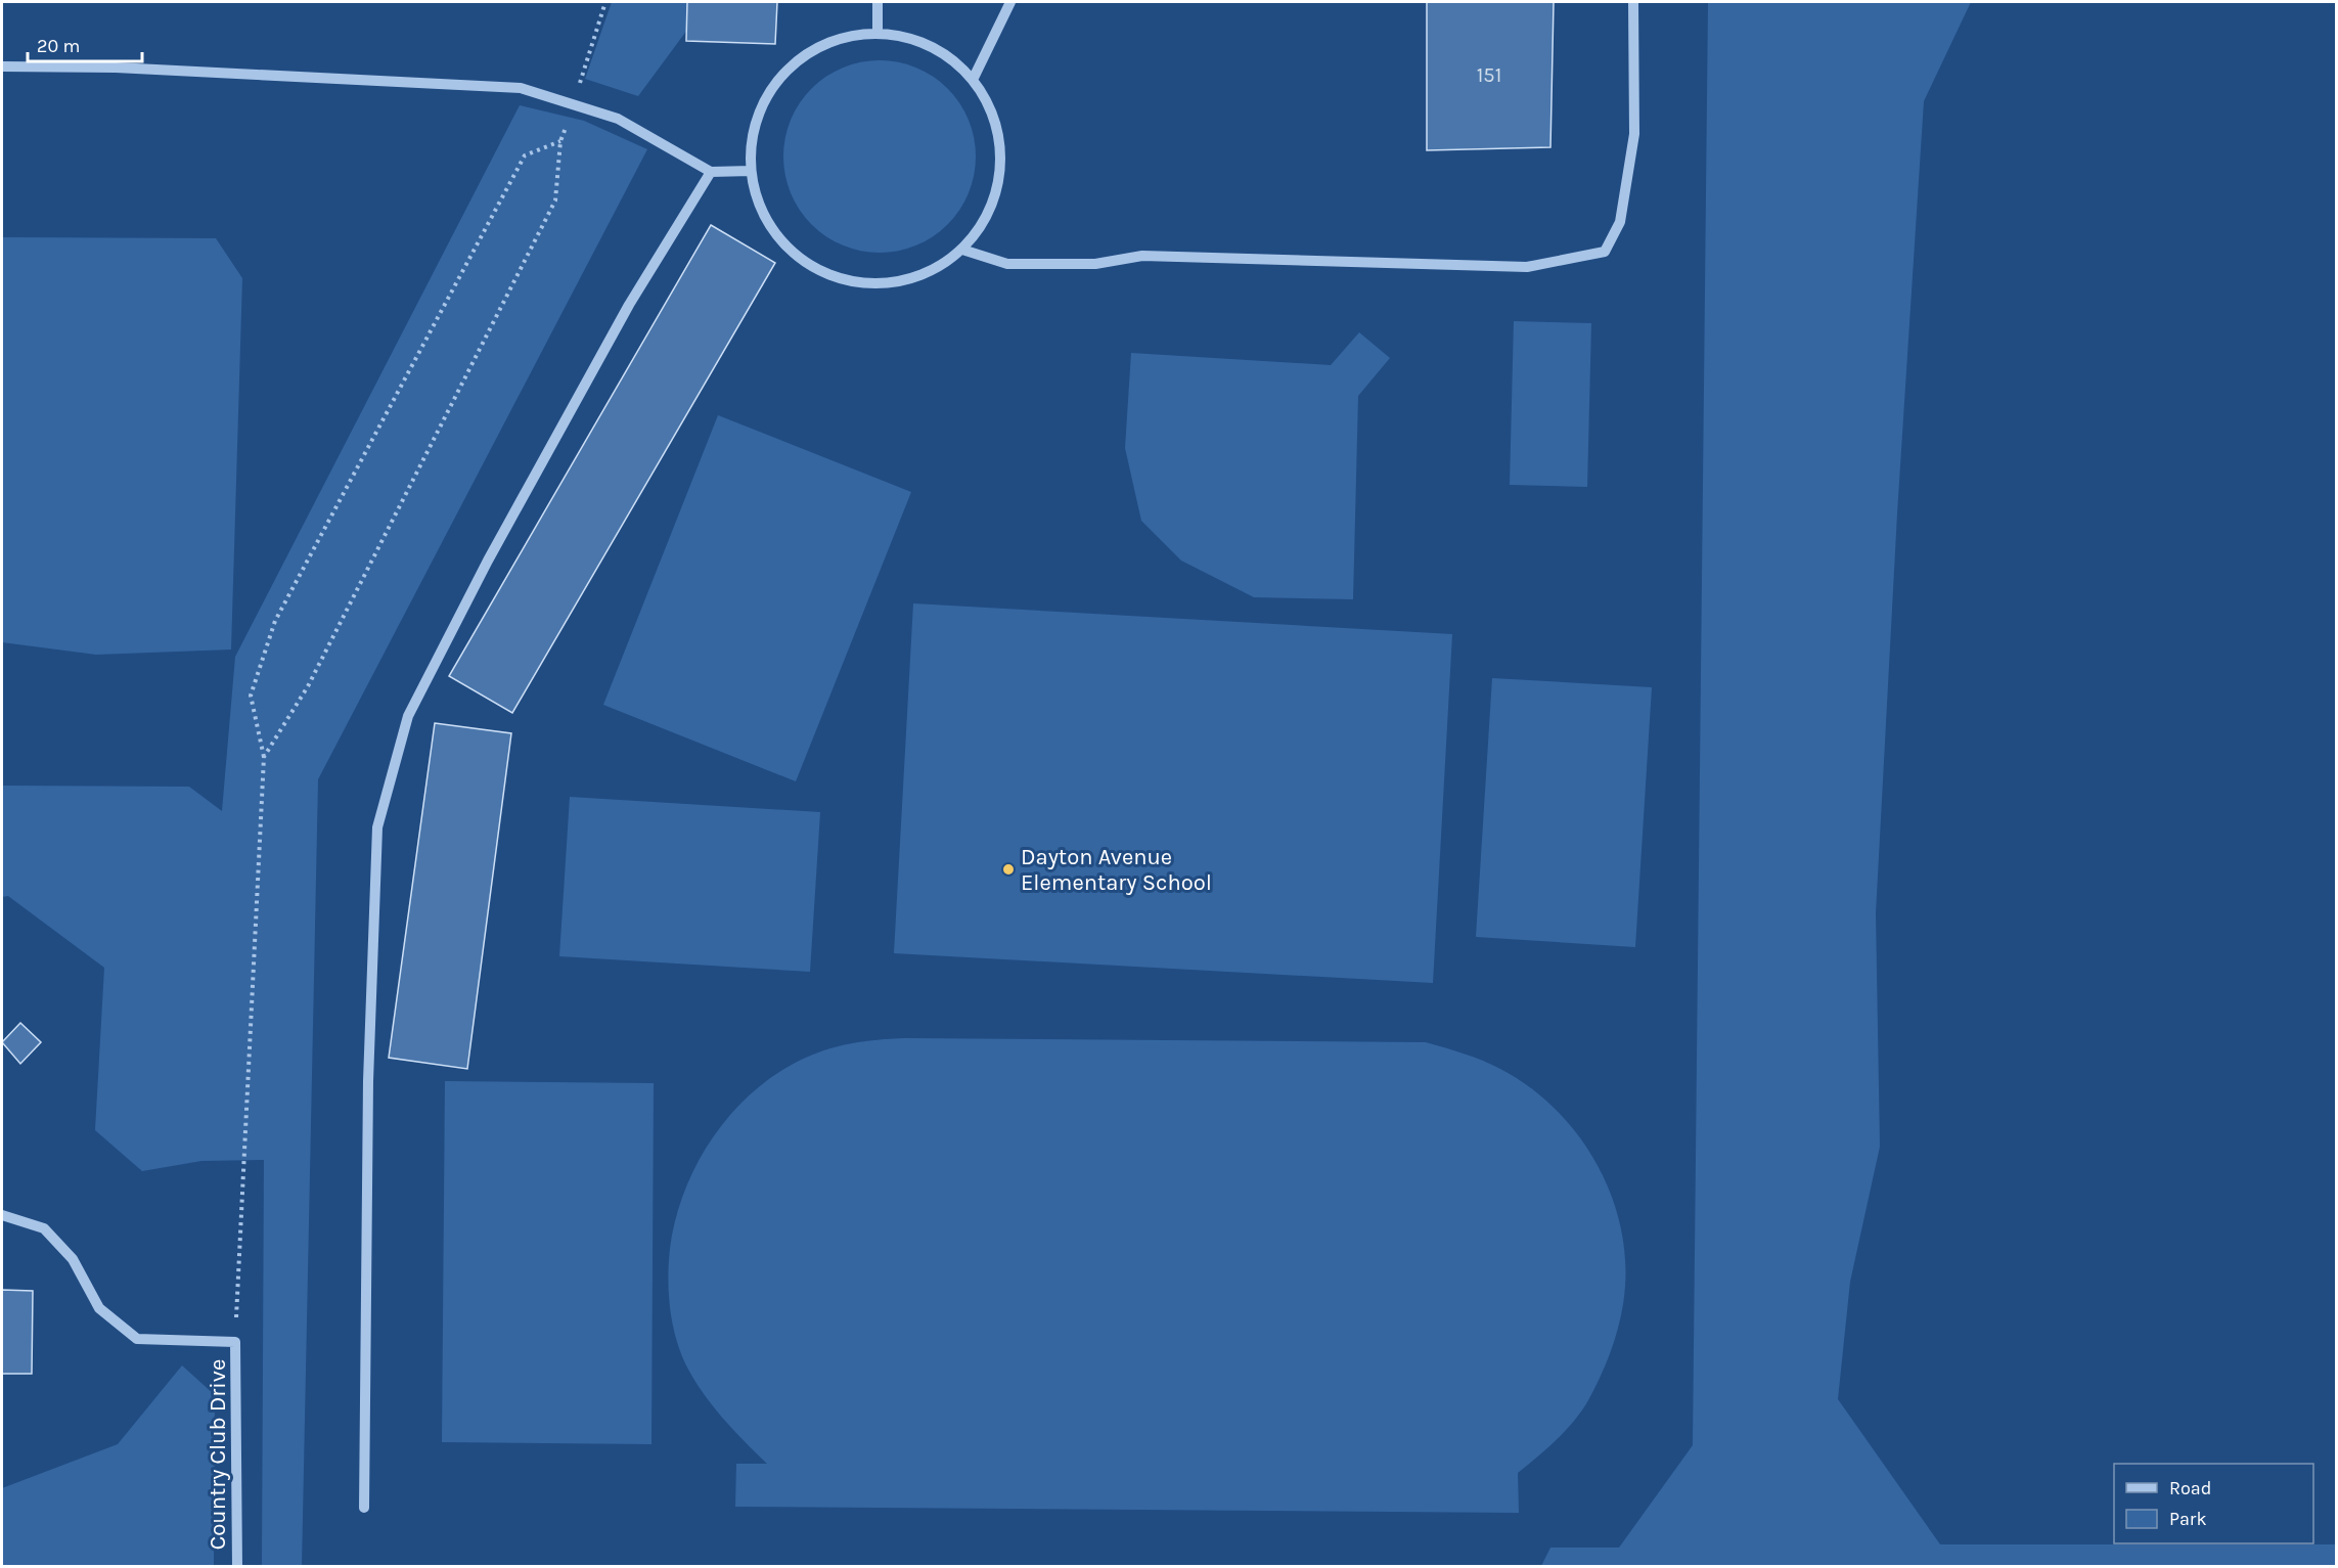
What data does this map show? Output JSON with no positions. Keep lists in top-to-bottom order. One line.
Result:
{"streets":{"street":["Country Club Drive"]},"places":["Dayton Avenue Elementary School"],"house_numbers":["151"],"legend":["Road","Park"],"scale_bar":"20 m"}
